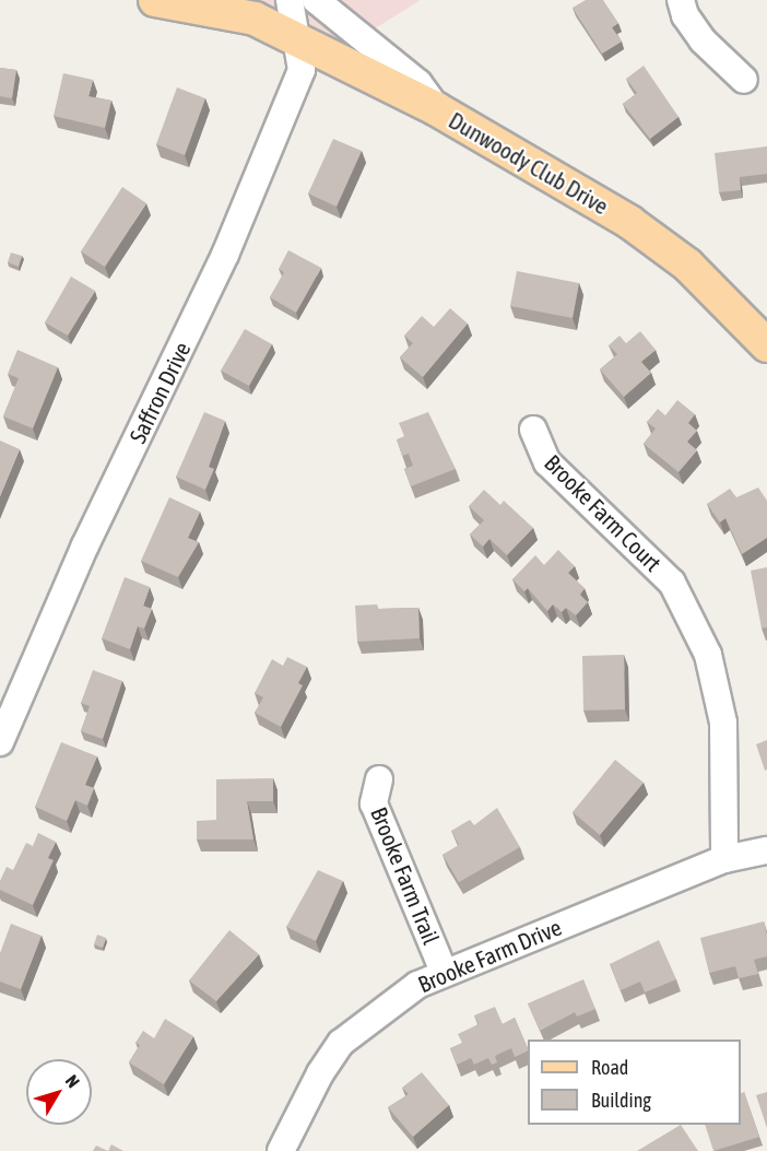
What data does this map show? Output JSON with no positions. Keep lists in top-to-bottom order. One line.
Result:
{"streets":{"main road":["Dunwoody Club Drive"],"street":["Saffron Drive","Brooke Farm Court","Brooke Farm Trail","Brooke Farm Drive"]},"crossings":[["Dunwoody Club Drive","Saffron Drive"],["Brooke Farm Court","Brooke Farm Drive"],["Brooke Farm Trail","Brooke Farm Drive"]],"legend":["Road","Building"],"north":"top right"}
